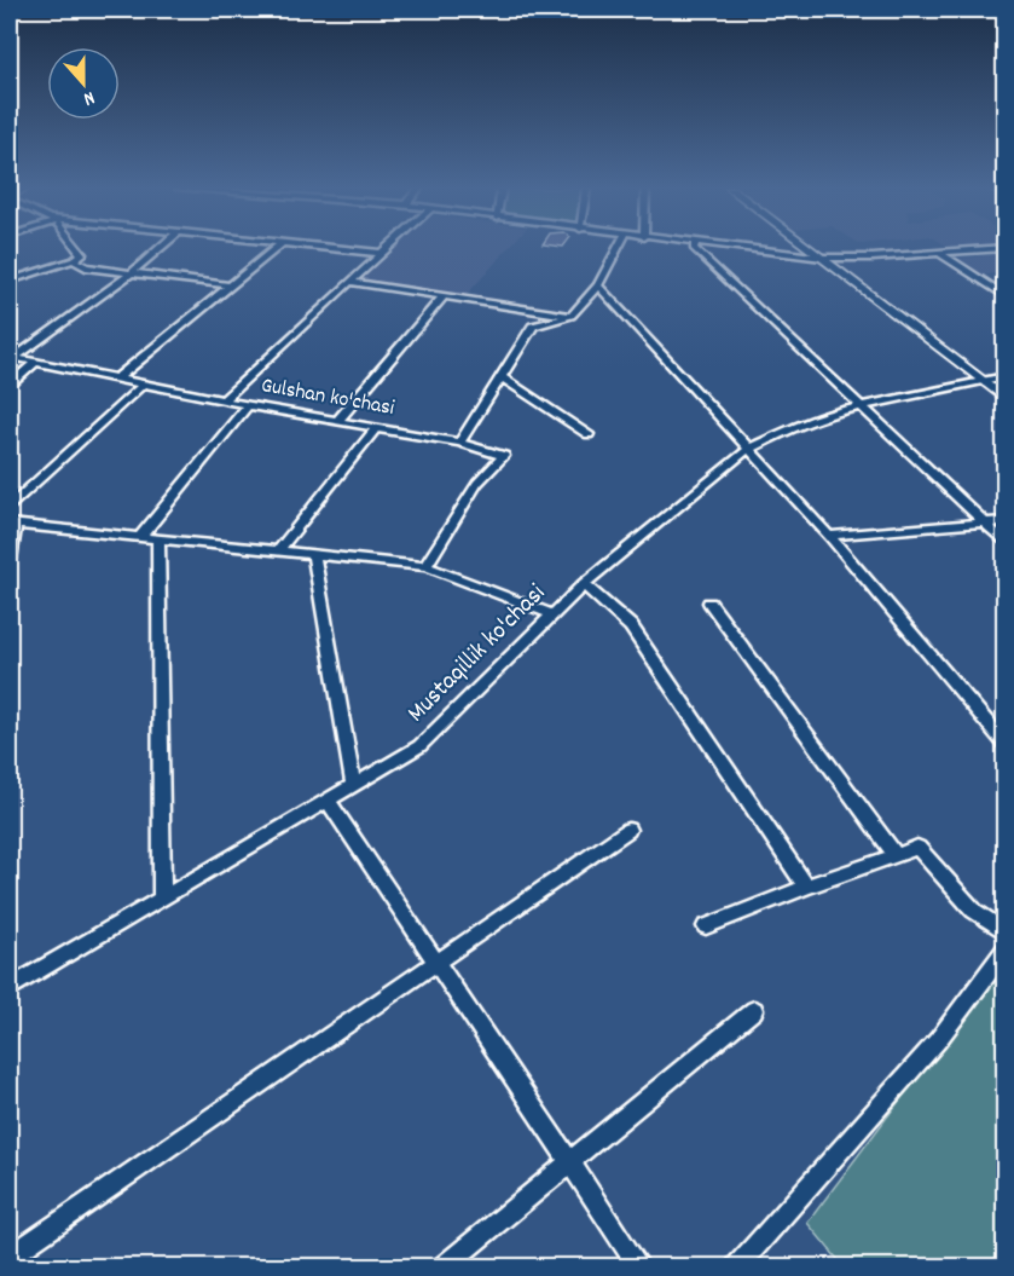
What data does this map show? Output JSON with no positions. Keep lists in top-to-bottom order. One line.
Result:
{"streets":{"street":["Gulshan ko'chasi","Mustaqillik ko'chasi"]},"north":"bottom"}
